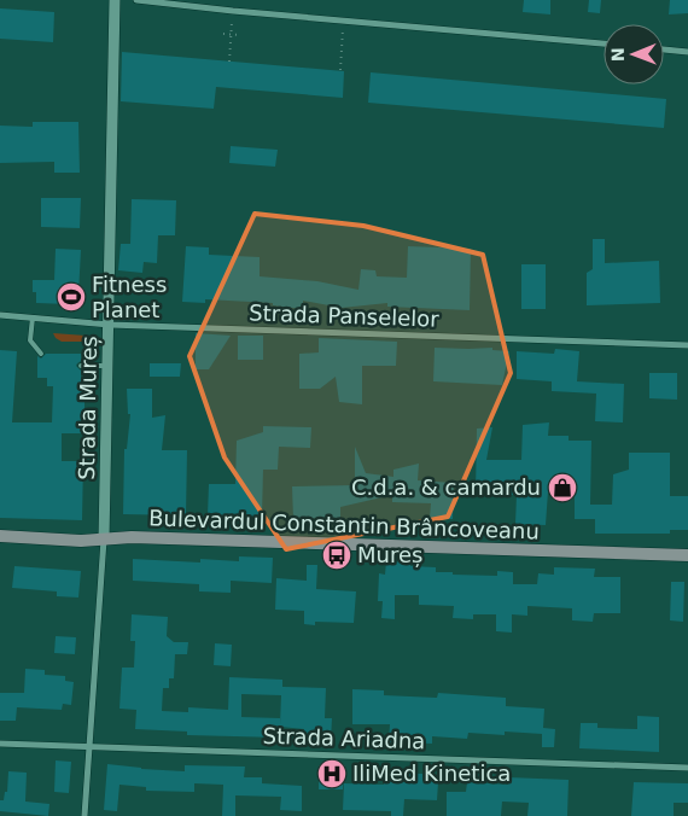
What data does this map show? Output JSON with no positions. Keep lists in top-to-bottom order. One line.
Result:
{"streets":{"main road":["Bulevardul Constantin Brâncoveanu"],"street":["Strada Panselelor","Strada Mureș","Strada Ariadna"]},"crossings":[["Strada Panselelor","Strada Mureș"],["Strada Mureș","Bulevardul Constantin Brâncoveanu"],["Strada Mureș","Strada Ariadna"]],"places":{"sports":["Fitness Planet"],"shop":["C.d.a. & camardu"],"bus stop":["Mureș"],"hospital":["IliMed Kinetica"]},"north":"left"}
